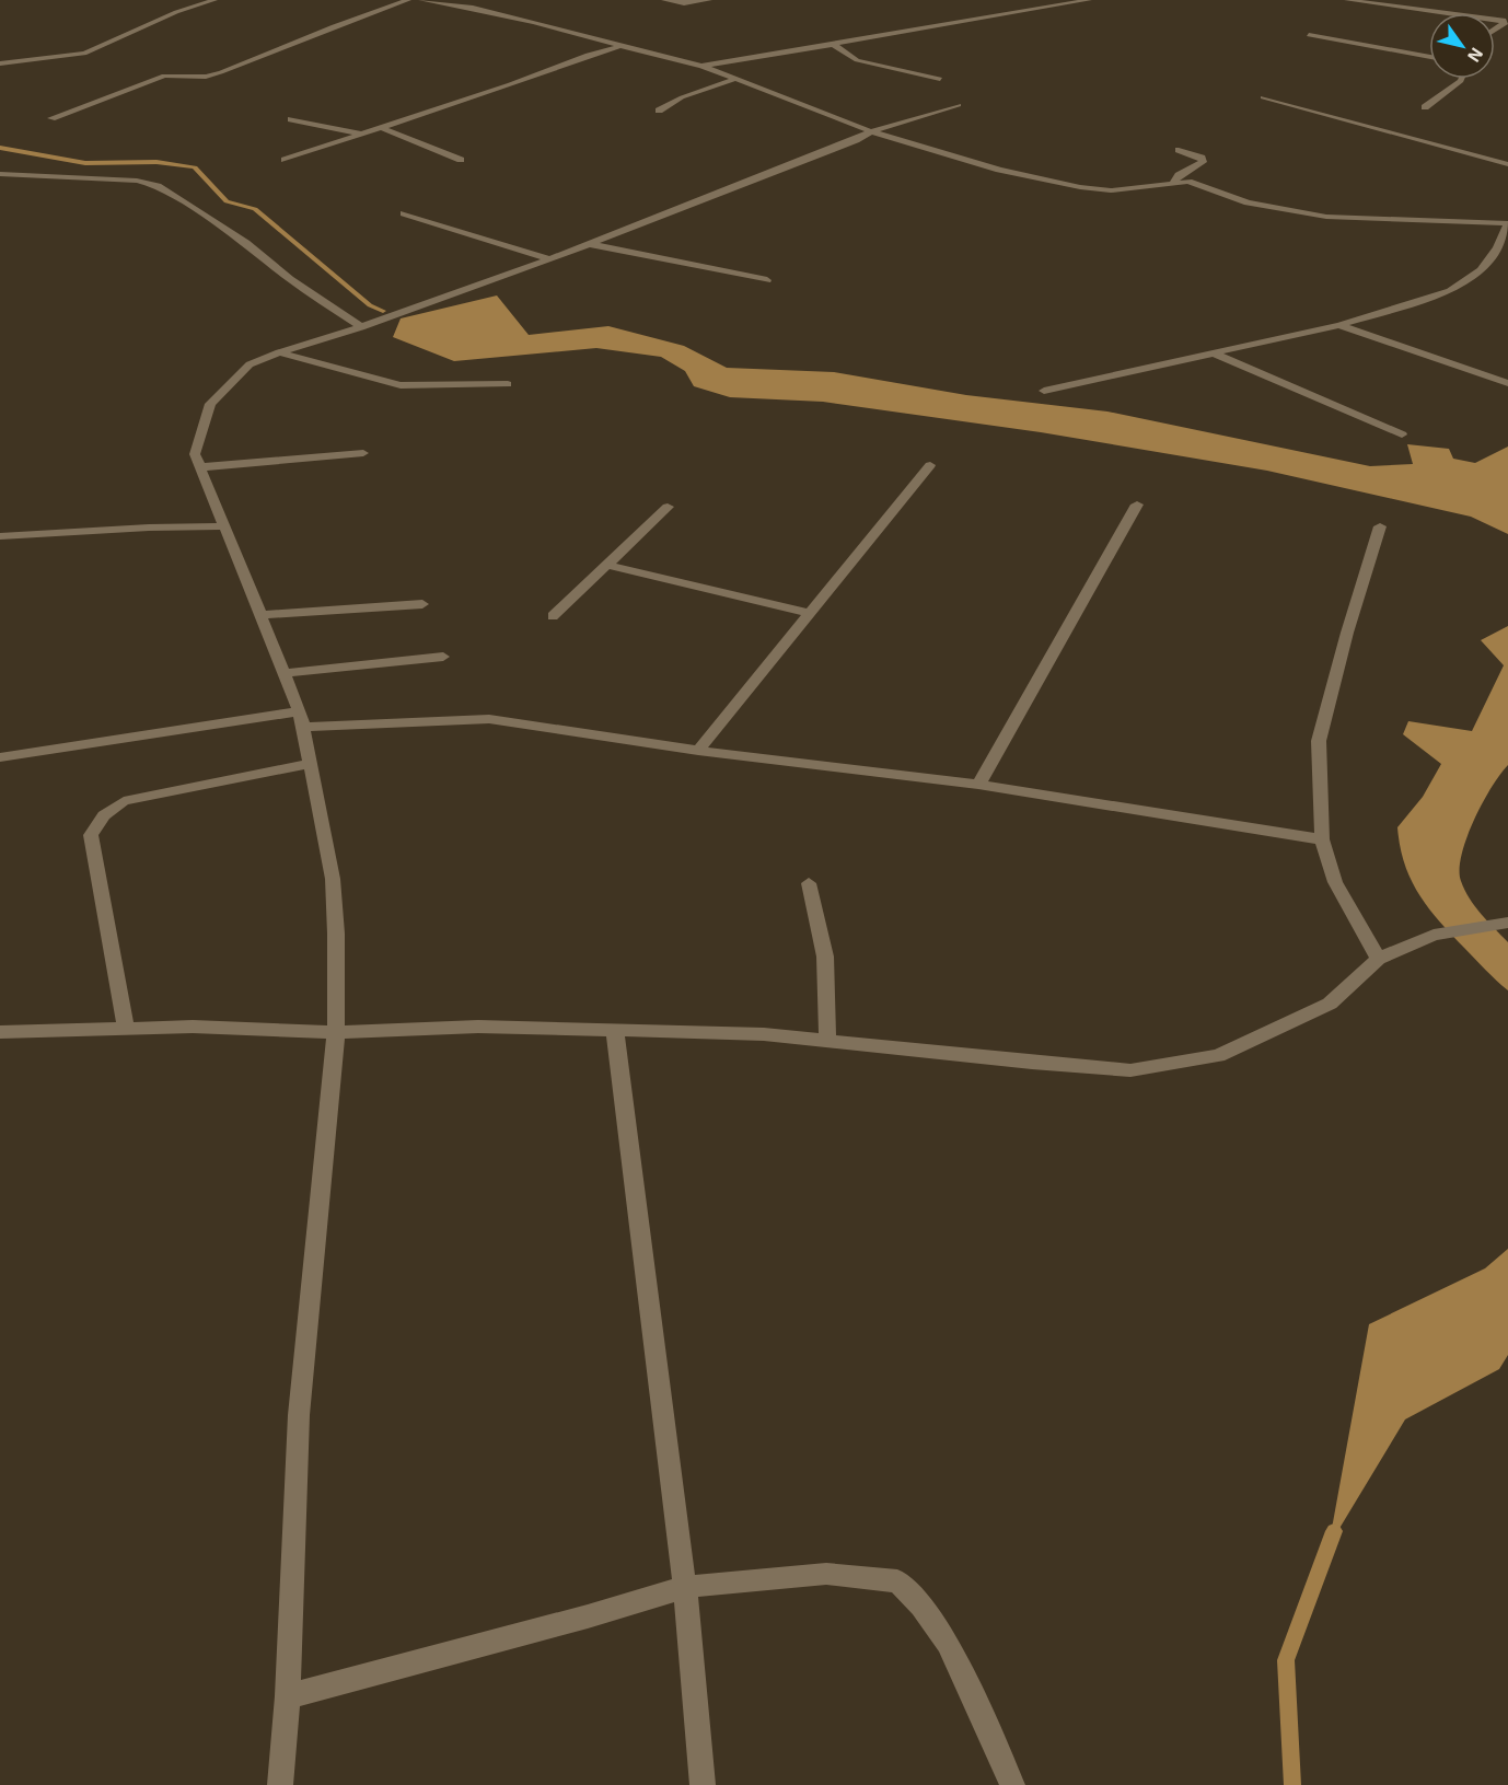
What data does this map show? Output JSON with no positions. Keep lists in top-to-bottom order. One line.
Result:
{"north":"bottom right"}
